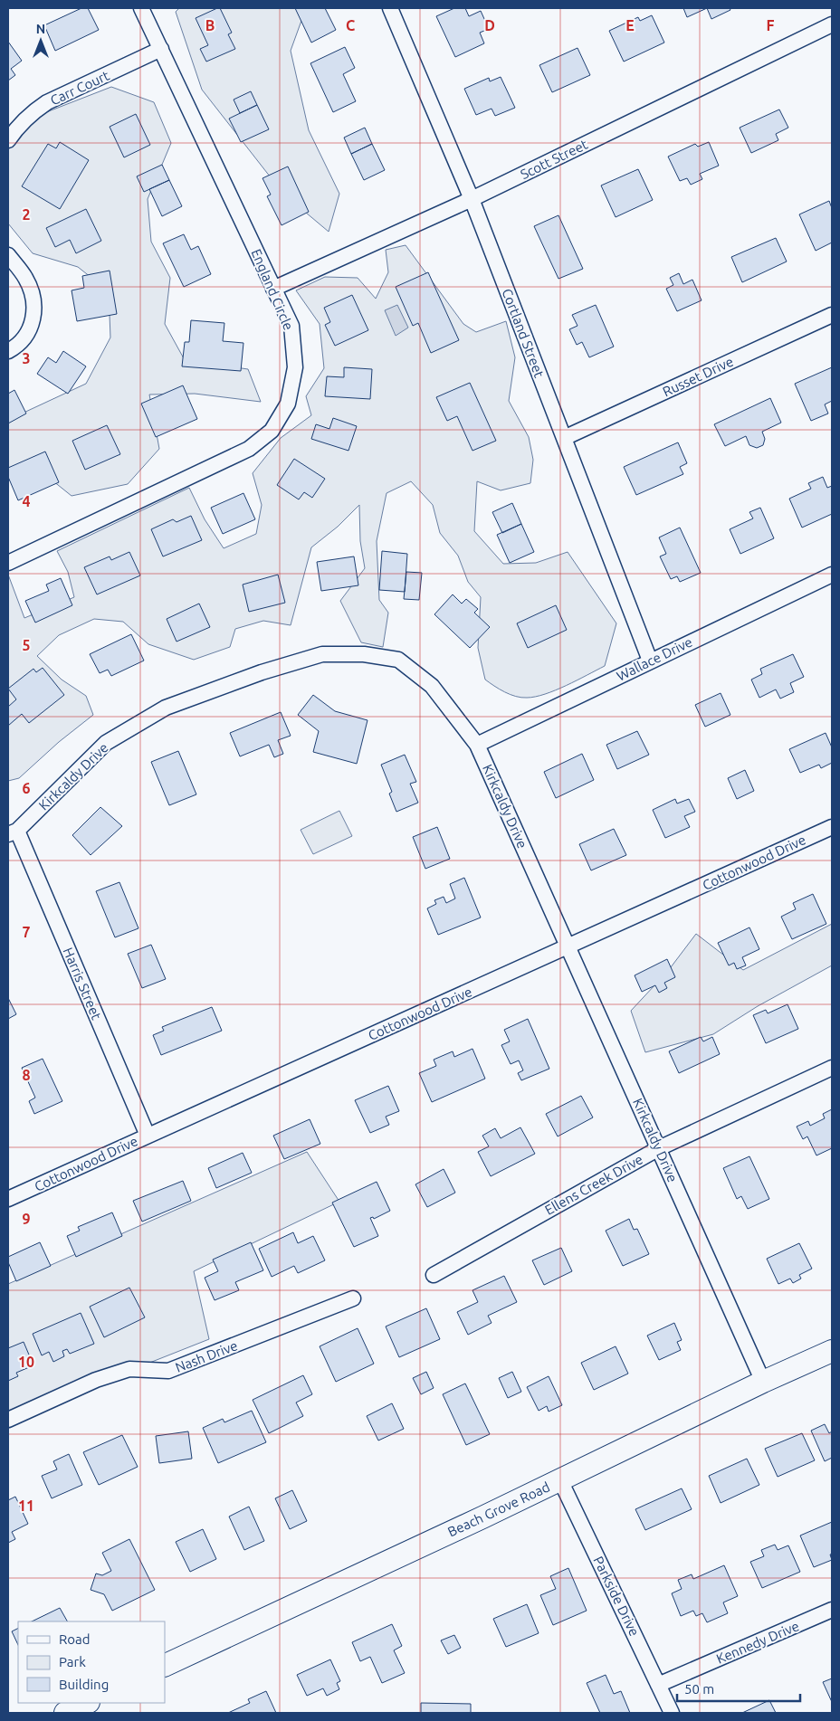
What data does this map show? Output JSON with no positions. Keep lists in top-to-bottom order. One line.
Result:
{"streets":{"street":["Carr Court","Scott Street","England Circle","Cortland Street","Russet Drive","Wallace Drive","Kirkcaldy Drive","Cottonwood Drive","Harris Street","Ellens Creek Drive","Nash Drive","Beach Grove Road","Parkside Drive","Kennedy Drive"]},"crossings":[["Carr Court","England Circle"],["Scott Street","England Circle"],["Scott Street","Cortland Street"],["Cortland Street","Russet Drive"],["Cortland Street","Wallace Drive"],["Wallace Drive","Kirkcaldy Drive"],["Kirkcaldy Drive","Cottonwood Drive"],["Kirkcaldy Drive","Harris Street"],["Kirkcaldy Drive","Ellens Creek Drive"],["Kirkcaldy Drive","Beach Grove Road"],["Cottonwood Drive","Harris Street"],["Beach Grove Road","Parkside Drive"],["Parkside Drive","Kennedy Drive"]],"legend":["Road","Park","Building"],"scale_bar":"50 m","north":"top","grid":{"columns":["B","C","D","E","F"],"rows":["2","3","4","5","6","7","8","9","10","11"]}}
